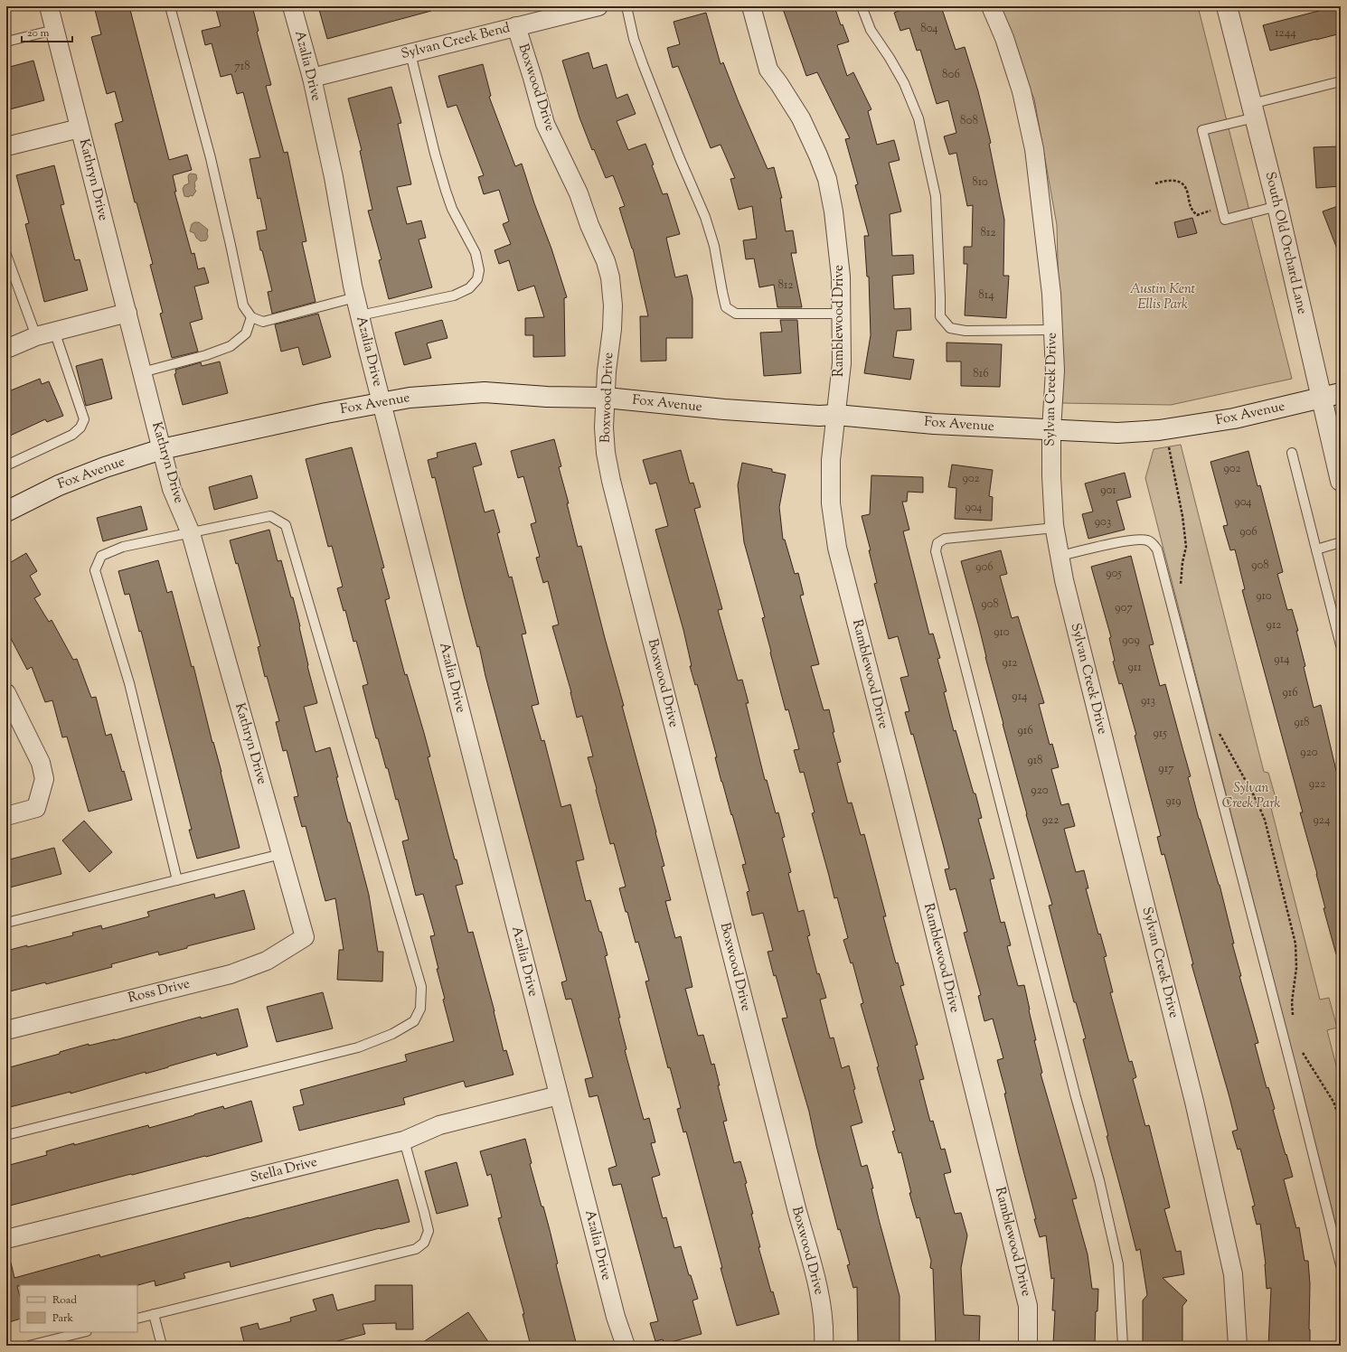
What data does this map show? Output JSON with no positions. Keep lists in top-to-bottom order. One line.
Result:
{"streets":{"main road":["South Old Orchard Lane","Fox Avenue"],"street":["Sylvan Creek Bend","Azalia Drive","Boxwood Drive","Kathryn Drive","Ramblewood Drive","Sylvan Creek Drive","Ross Drive","Stella Drive"]},"crossings":[["Sylvan Creek Bend","Azalia Drive"],["Sylvan Creek Bend","Boxwood Drive"],["Azalia Drive","Fox Avenue"],["Azalia Drive","Stella Drive"],["Boxwood Drive","Fox Avenue"],["Kathryn Drive","Fox Avenue"],["Kathryn Drive","Ross Drive"],["South Old Orchard Lane","Fox Avenue"],["Ramblewood Drive","Fox Avenue"],["Sylvan Creek Drive","Fox Avenue"]],"parks":["Austin Kent Ellis Park","Sylvan Creek Park"],"house_numbers":["804","1244","718","806","808","810","812","812","814","816","902","902","901","904","904","903","906","908","906","905","910","908","907","912","910","909","914","912","911","916","914","913","918","916","915","920","918","917","922","920","919","922","924"],"legend":["Road","Park"],"scale_bar":"20 m"}
